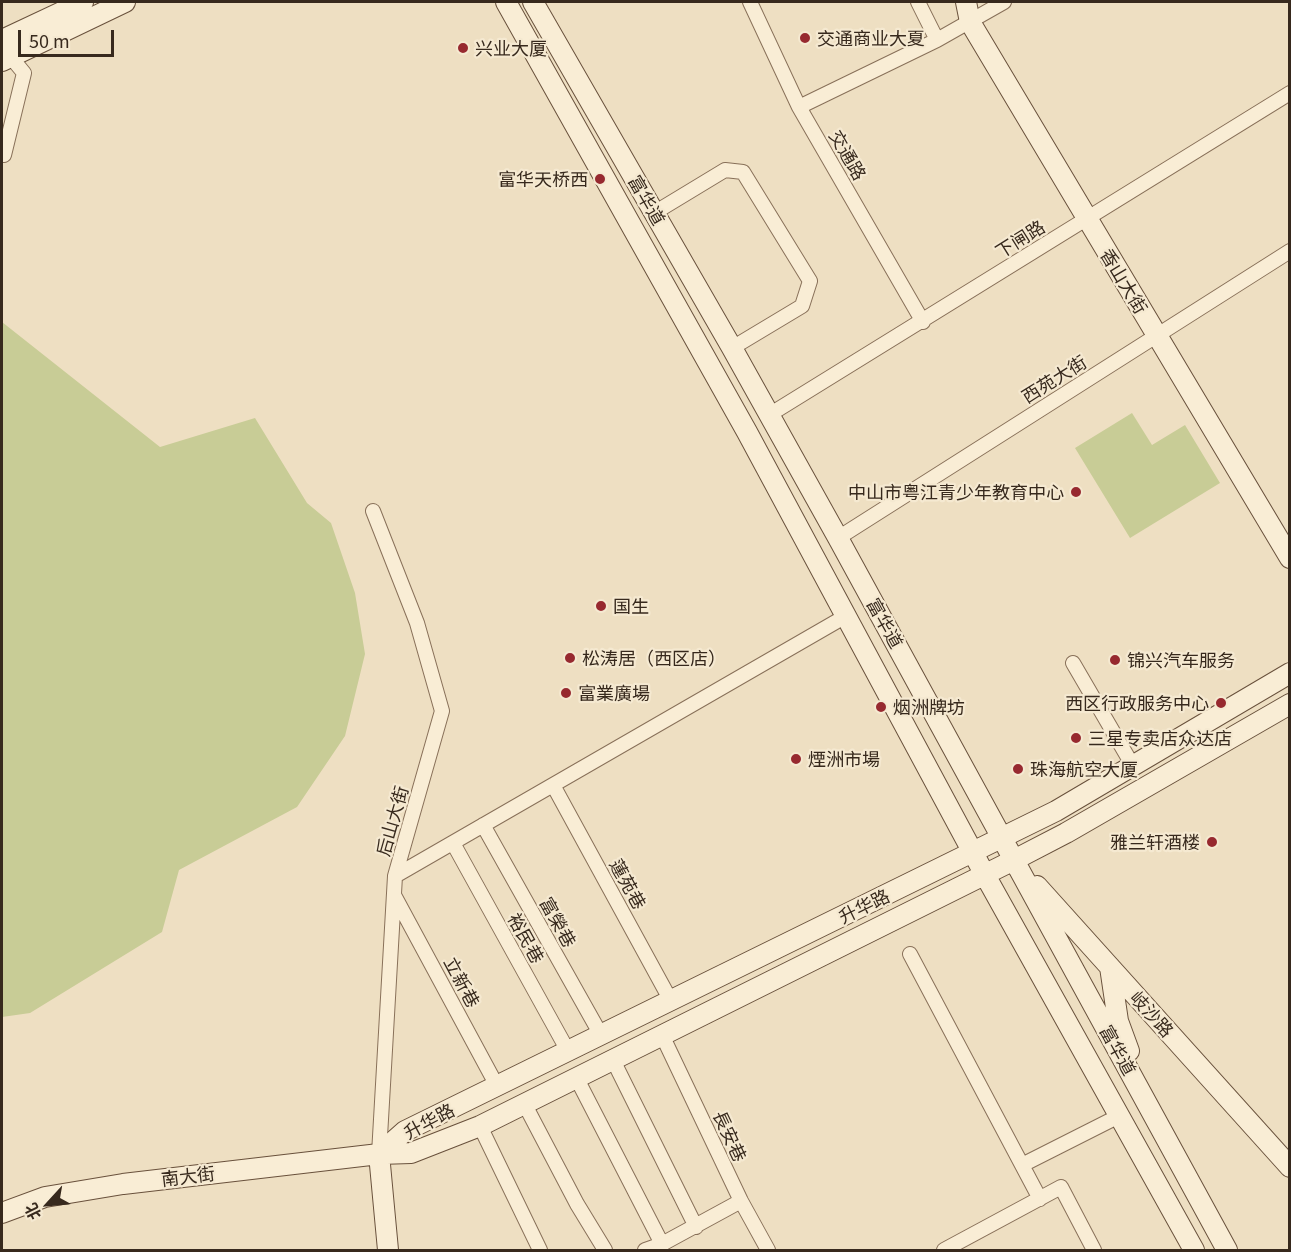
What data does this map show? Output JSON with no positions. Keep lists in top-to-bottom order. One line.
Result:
{"streets":{"main road":["富华道","香山大街","升华路","岐沙路","南大街"],"street":["交通路","下闸路","西苑大街","后山大街","蓮苑巷","富榮巷","裕民巷","立新巷","長安巷"]},"crossings":[["交通路","下闸路"],["富华道","下闸路"],["富华道","西苑大街"],["富华道","升华路"],["富华道","岐沙路"],["下闸路","香山大街"],["香山大街","西苑大街"],["后山大街","升华路"],["后山大街","立新巷"],["后山大街","南大街"],["蓮苑巷","升华路"],["升华路","富榮巷"],["升华路","裕民巷"],["升华路","立新巷"],["升华路","岐沙路"],["升华路","長安巷"],["升华路","南大街"]],"places":["交通商业大夏","兴业大厦","富华天桥西","中山市粤江青少年教育中心","国生","松涛居（西区店）","锦兴汽车服务","富業廣場","西区行政服务中心","烟洲牌坊","三星专卖店众达店","煙洲市場","珠海航空大厦","雅兰轩酒楼"],"scale_bar":"50 m","north":"bottom left"}
